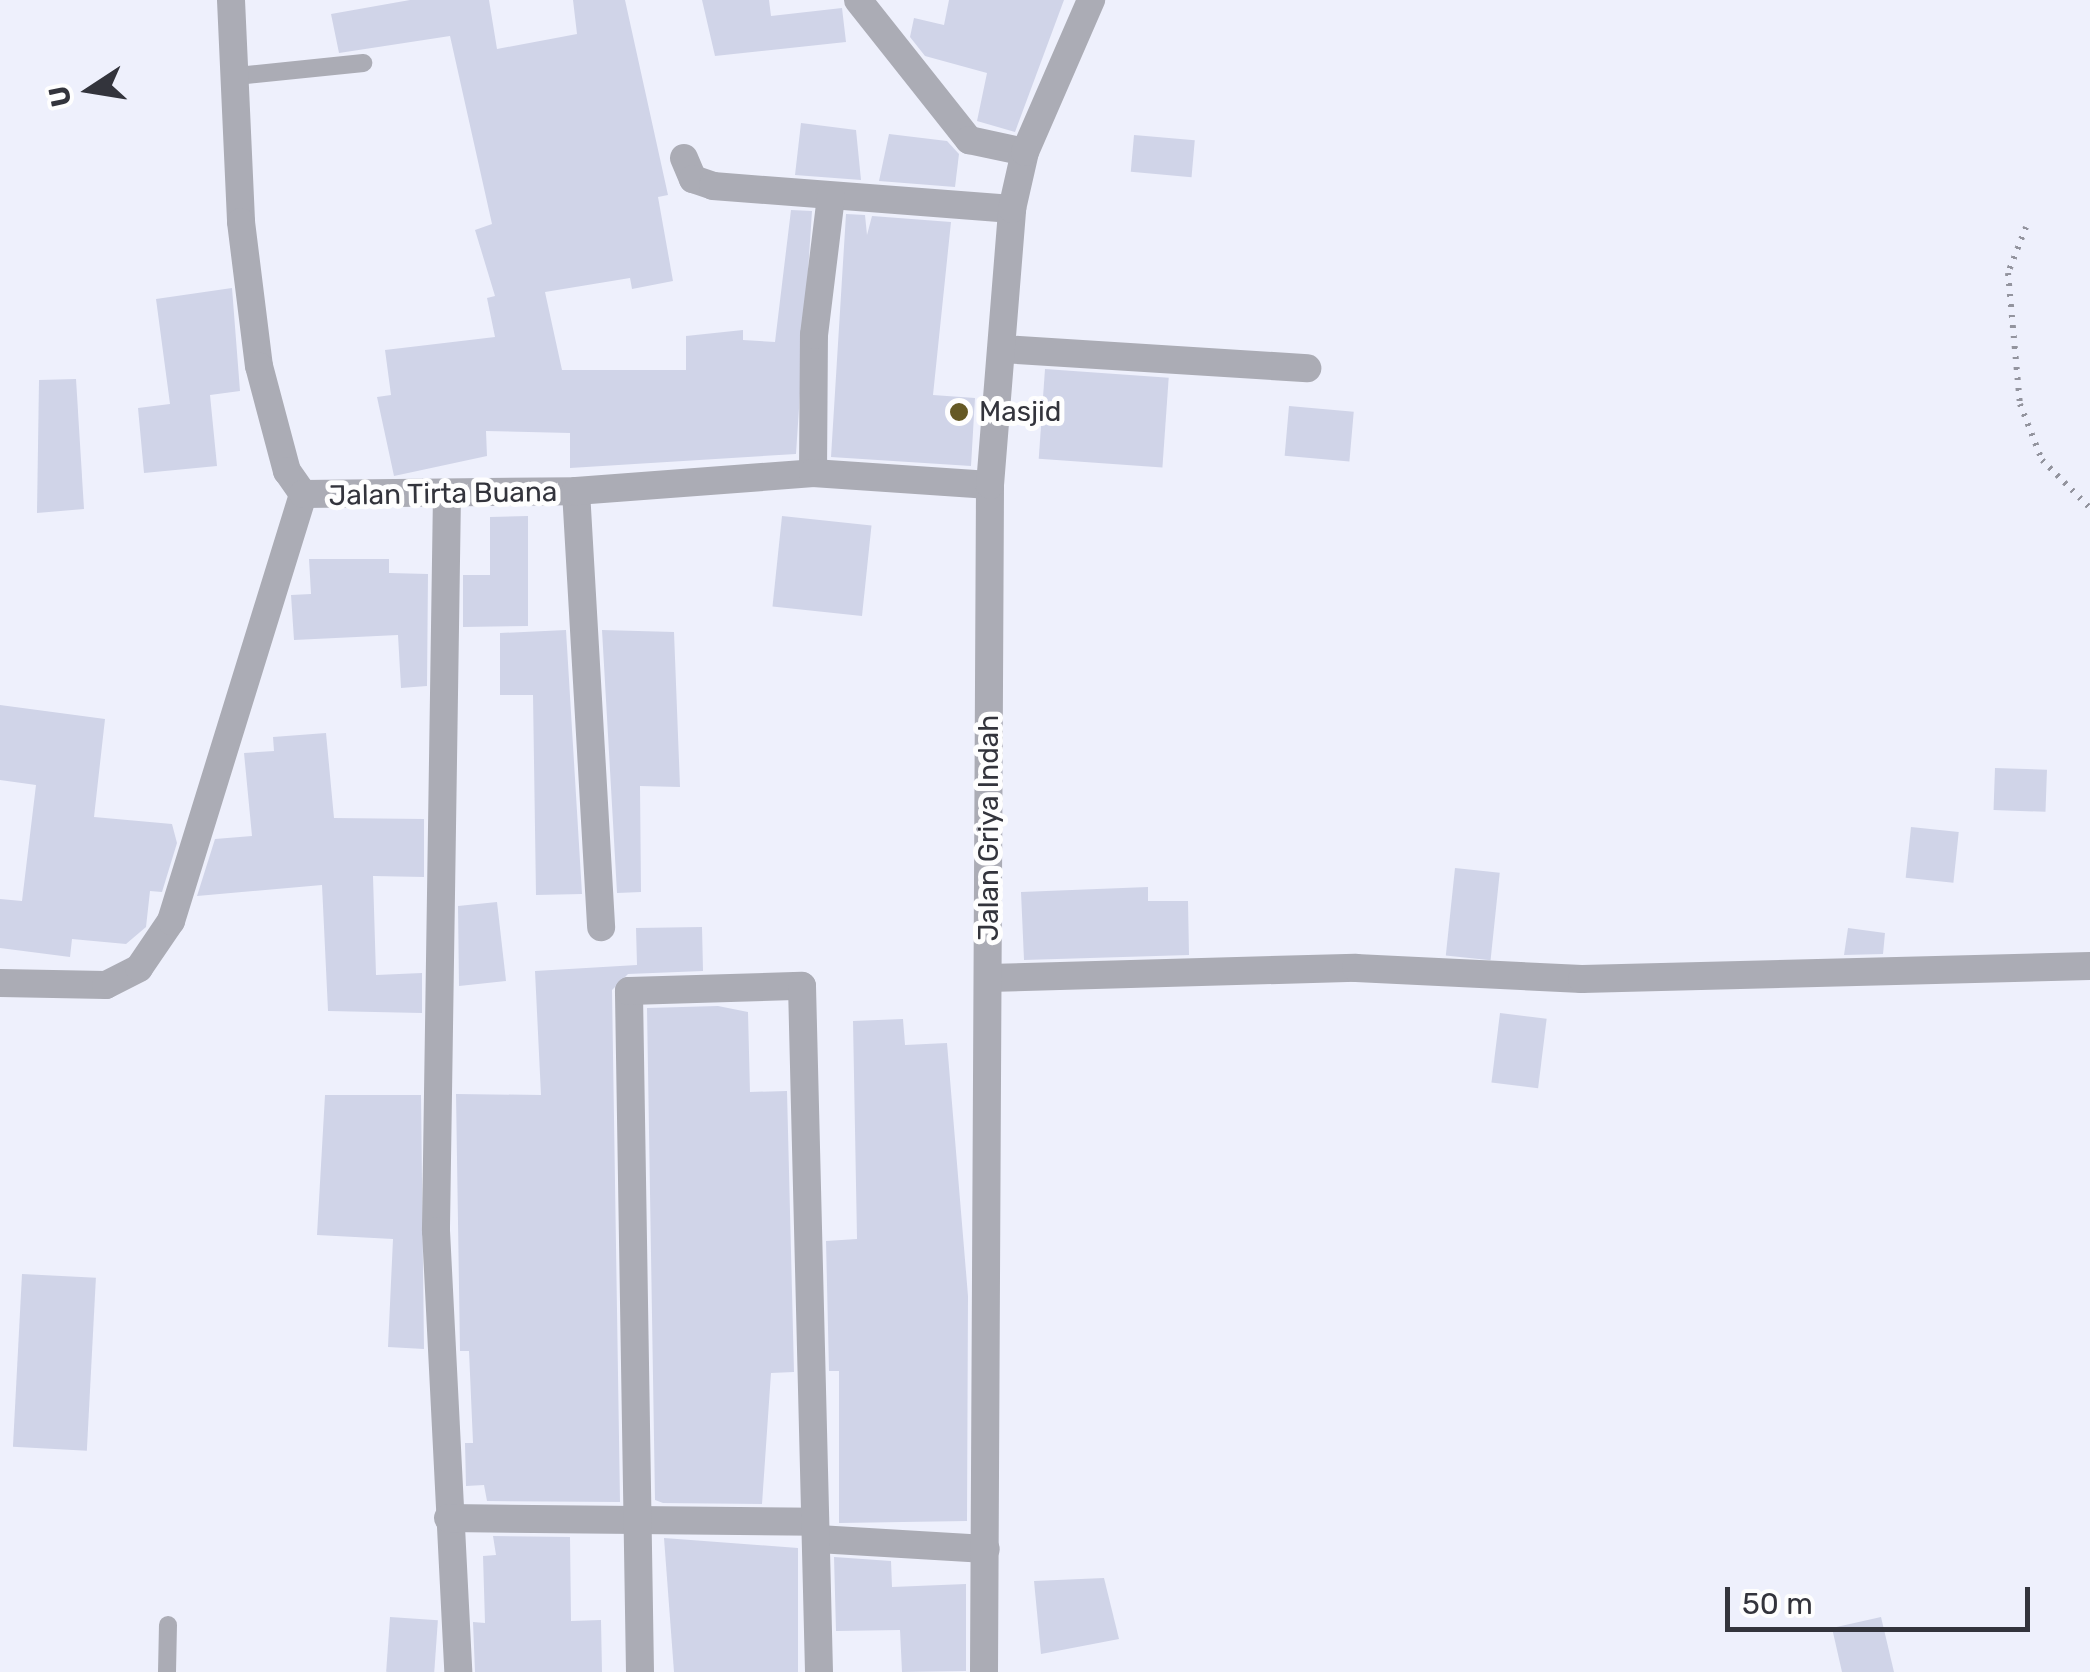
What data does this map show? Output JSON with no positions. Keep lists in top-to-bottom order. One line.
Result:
{"streets":{"street":["Jalan Tirta Buana","Jalan Griya Indah"]},"crossings":[["Jalan Tirta Buana","Jalan Griya Indah"]],"places":["Masjid"],"scale_bar":"50 m","north":"left"}
